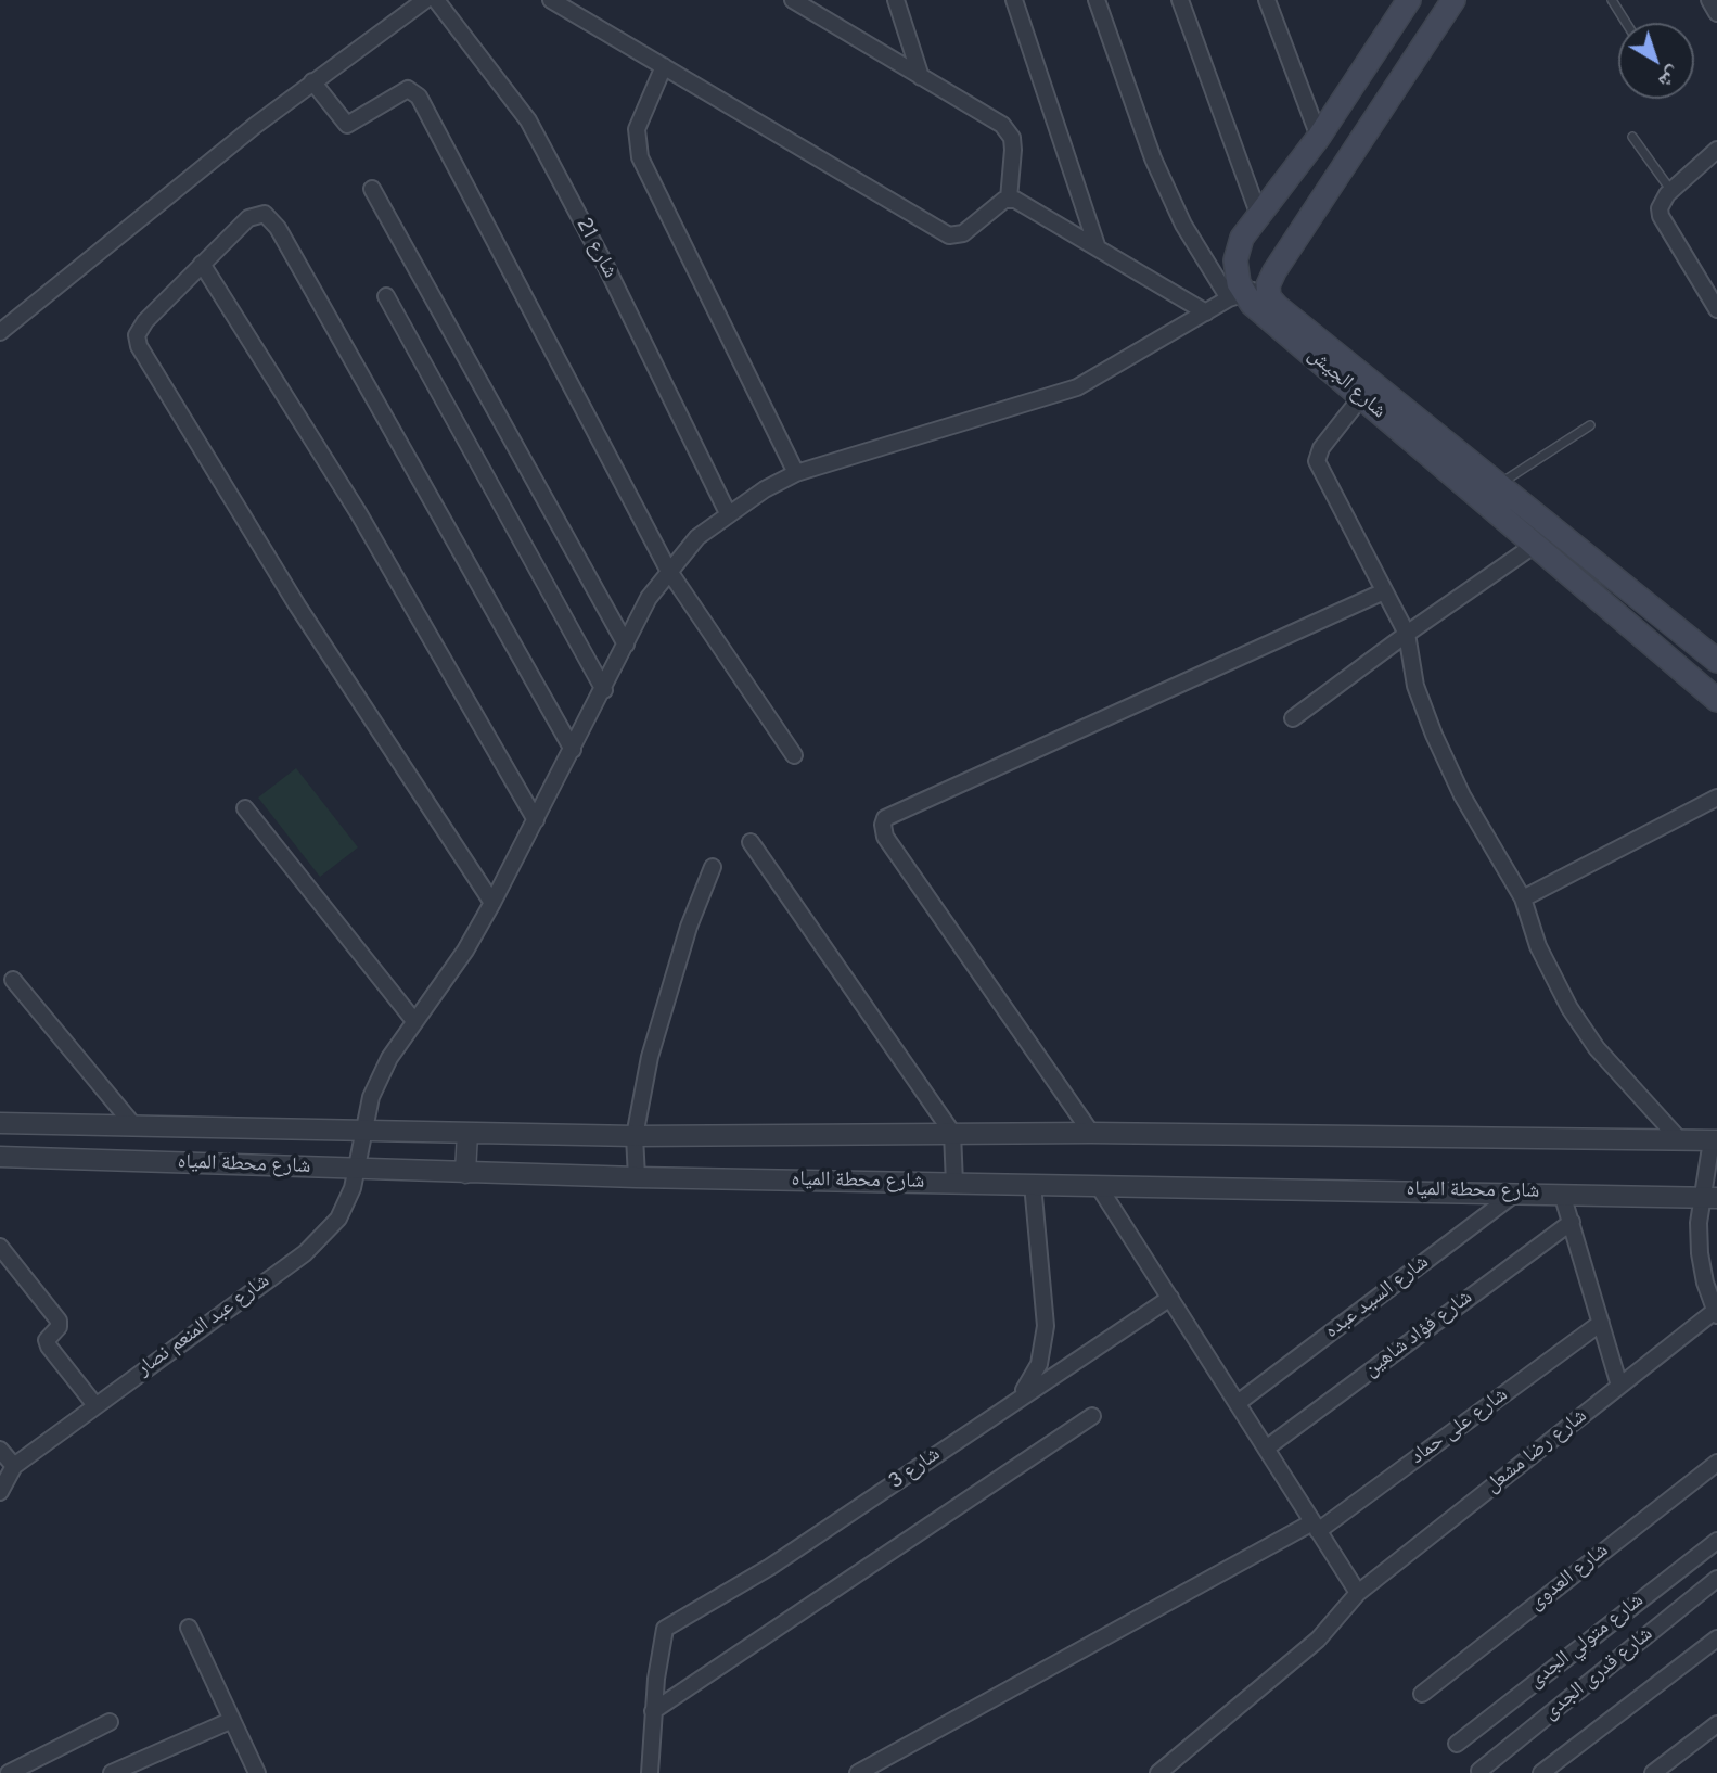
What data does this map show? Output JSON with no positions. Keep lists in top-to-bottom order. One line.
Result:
{"streets":{"main road":["شارع الجيش"],"street":["شارع 21","شارع محطة المياه","شارع السيد عبده","شارع عبد المنعم نصار","شارع فؤاد شاهين","شارع على حماد","شارع رضا مشعل","شارع 3","شارع العدوى","شارع متولي الجدى","شارع قدرى الجدى"]},"crossings":[["شارع 21","شارع عبد المنعم نصار"],["شارع الجيش","شارع عبد المنعم نصار"],["شارع محطة المياه","شارع السيد عبده"],["شارع محطة المياه","شارع عبد المنعم نصار"]],"north":"bottom right"}
